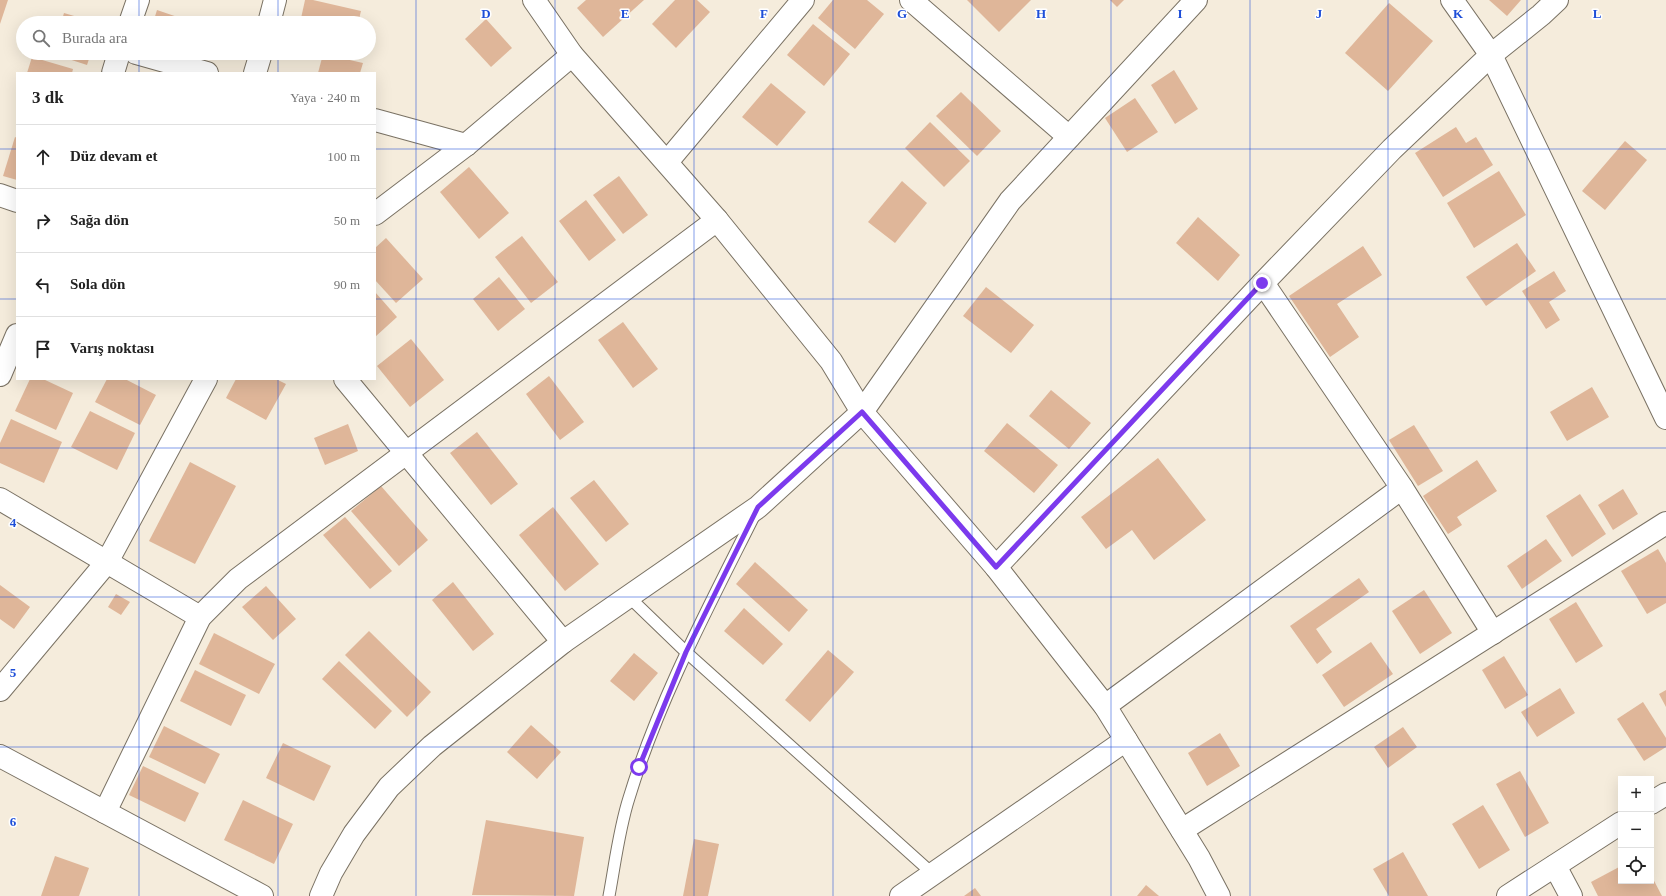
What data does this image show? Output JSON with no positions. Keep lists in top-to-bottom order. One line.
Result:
{"page":{"search":"Burada ara","heading":["3 dk","Yaya · 240 m"],"list":[["Düz devam et","100 m"],["Sağa dön","50 m"],["Sola dön","90 m"],"Varış noktası"],"map_buttons":["+","−"]},"grid":{"columns":["D","E","F","G","H","I","J","K","L"],"rows":["4","5","6"]}}
